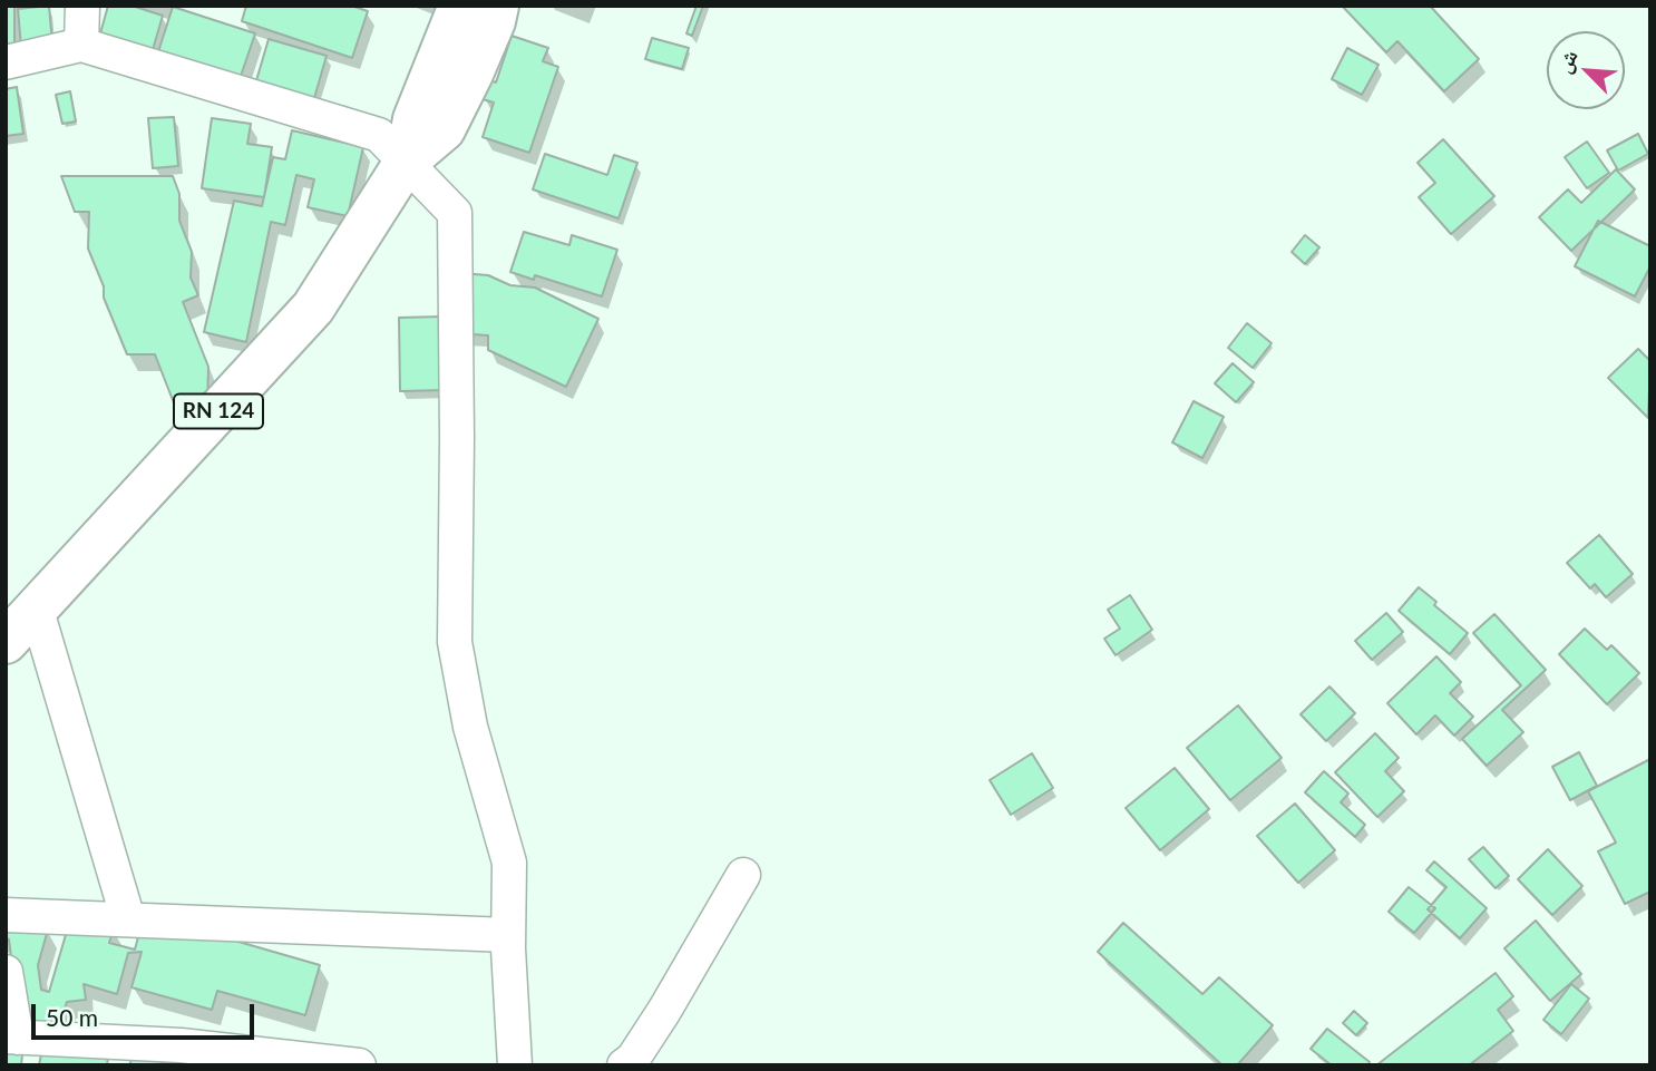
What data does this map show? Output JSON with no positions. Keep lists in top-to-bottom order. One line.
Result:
{"streets":{"main road":["RN 124"]},"scale_bar":"50 m","north":"top left"}
